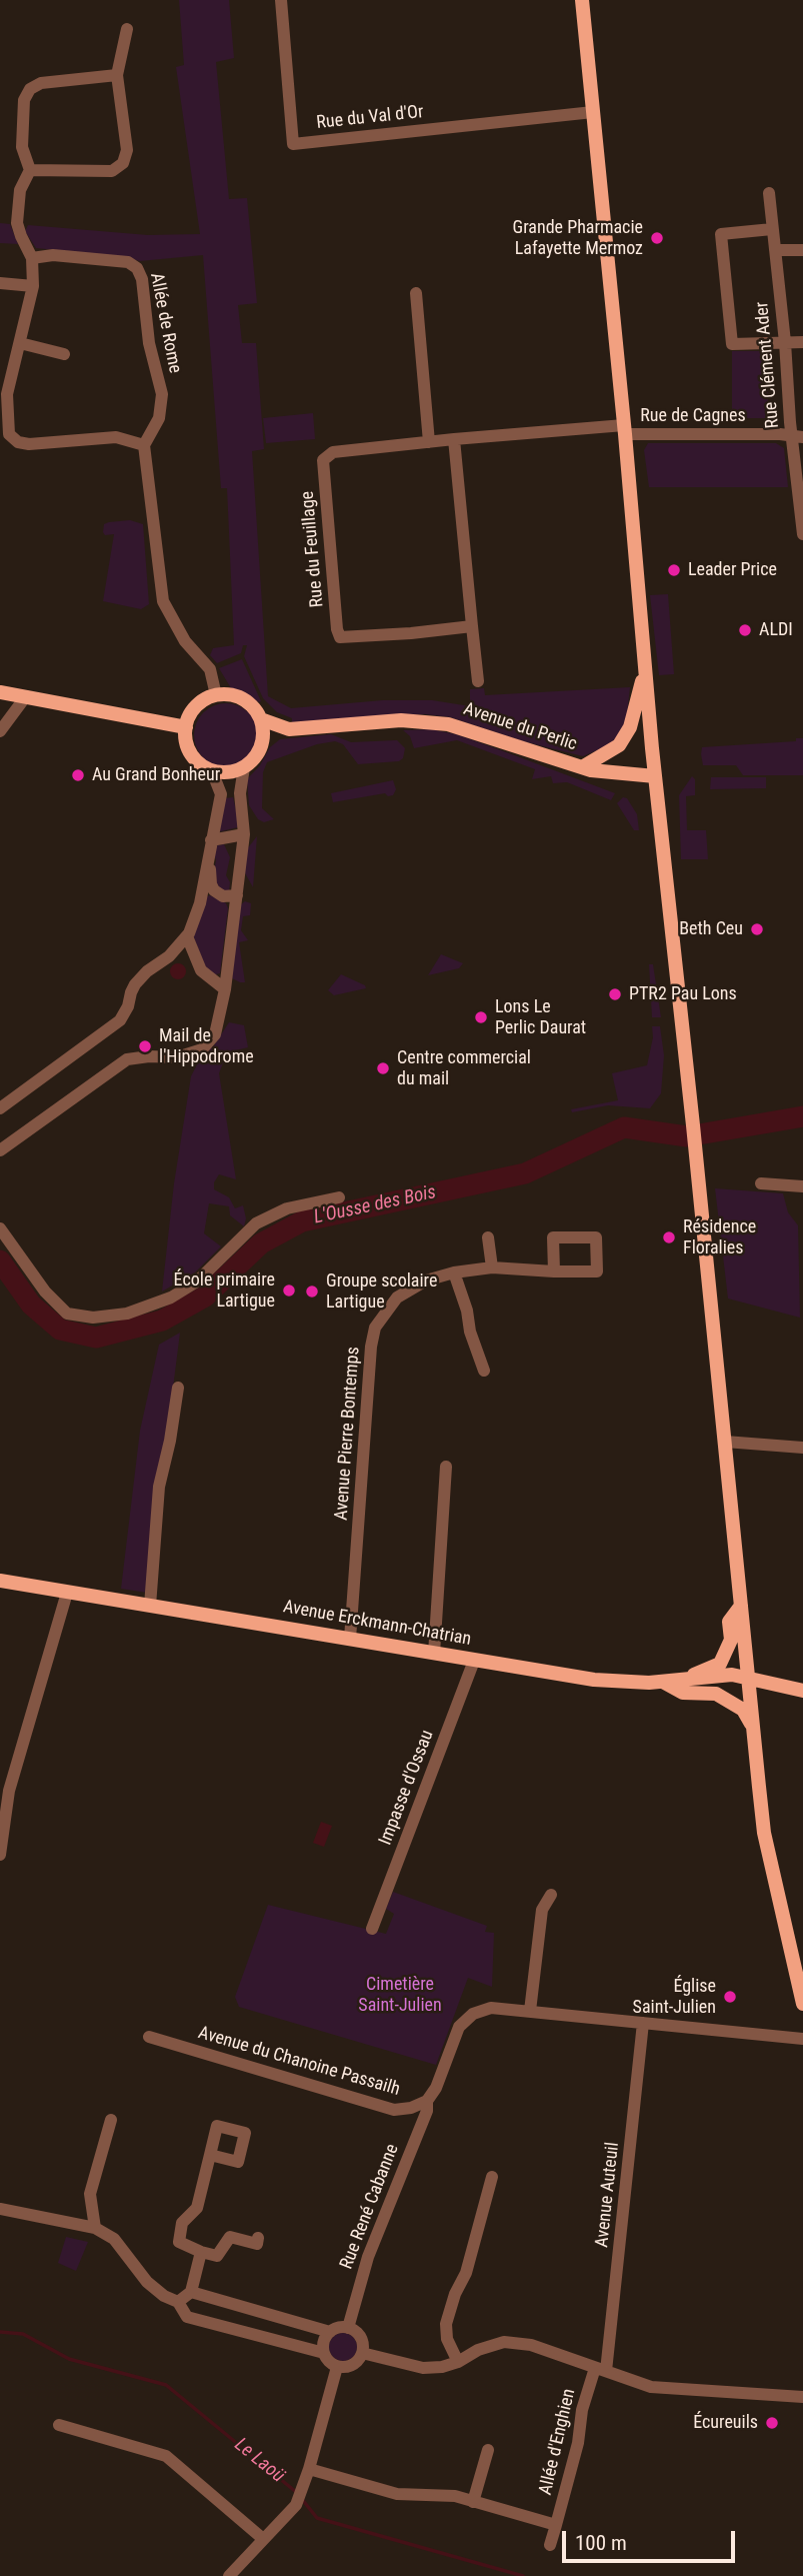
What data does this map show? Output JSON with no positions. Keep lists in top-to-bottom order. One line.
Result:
{"streets":{"main road":["Avenue du Perlic","Avenue Erckmann-Chatrian"],"street":["Rue du Val d'Or","Allée de Rome","Rue Clément Ader","Rue de Cagnes","Rue du Feuillage","Avenue Pierre Bontemps","Impasse d'Ossau","Avenue du Chanoine Passailh","Avenue Auteuil","Rue René Cabanne","Allée d'Enghien"]},"crossings":[["Rue Clément Ader","Rue de Cagnes"],["Rue de Cagnes","Rue du Feuillage"],["Avenue Pierre Bontemps","Avenue Erckmann-Chatrian"],["Avenue Erckmann-Chatrian","Impasse d'Ossau"],["Avenue du Chanoine Passailh","Rue René Cabanne"],["Avenue Auteuil","Allée d'Enghien"]],"water":["L'Ousse des Bois","Le Laoü"],"parks":["Cimetière Saint-Julien"],"places":["Grande Pharmacie Lafayette Mermoz","Leader Price","ALDI","Au Grand Bonheur","Beth Ceu","PTR2 Pau Lons","Lons Le Perlic Daurat","Mail de l'Hippodrome","Centre commercial du mail","Résidence Floralies","École primaire Lartigue","Groupe scolaire Lartigue","Église Saint-Julien","Écureuils"],"scale_bar":"100 m"}
